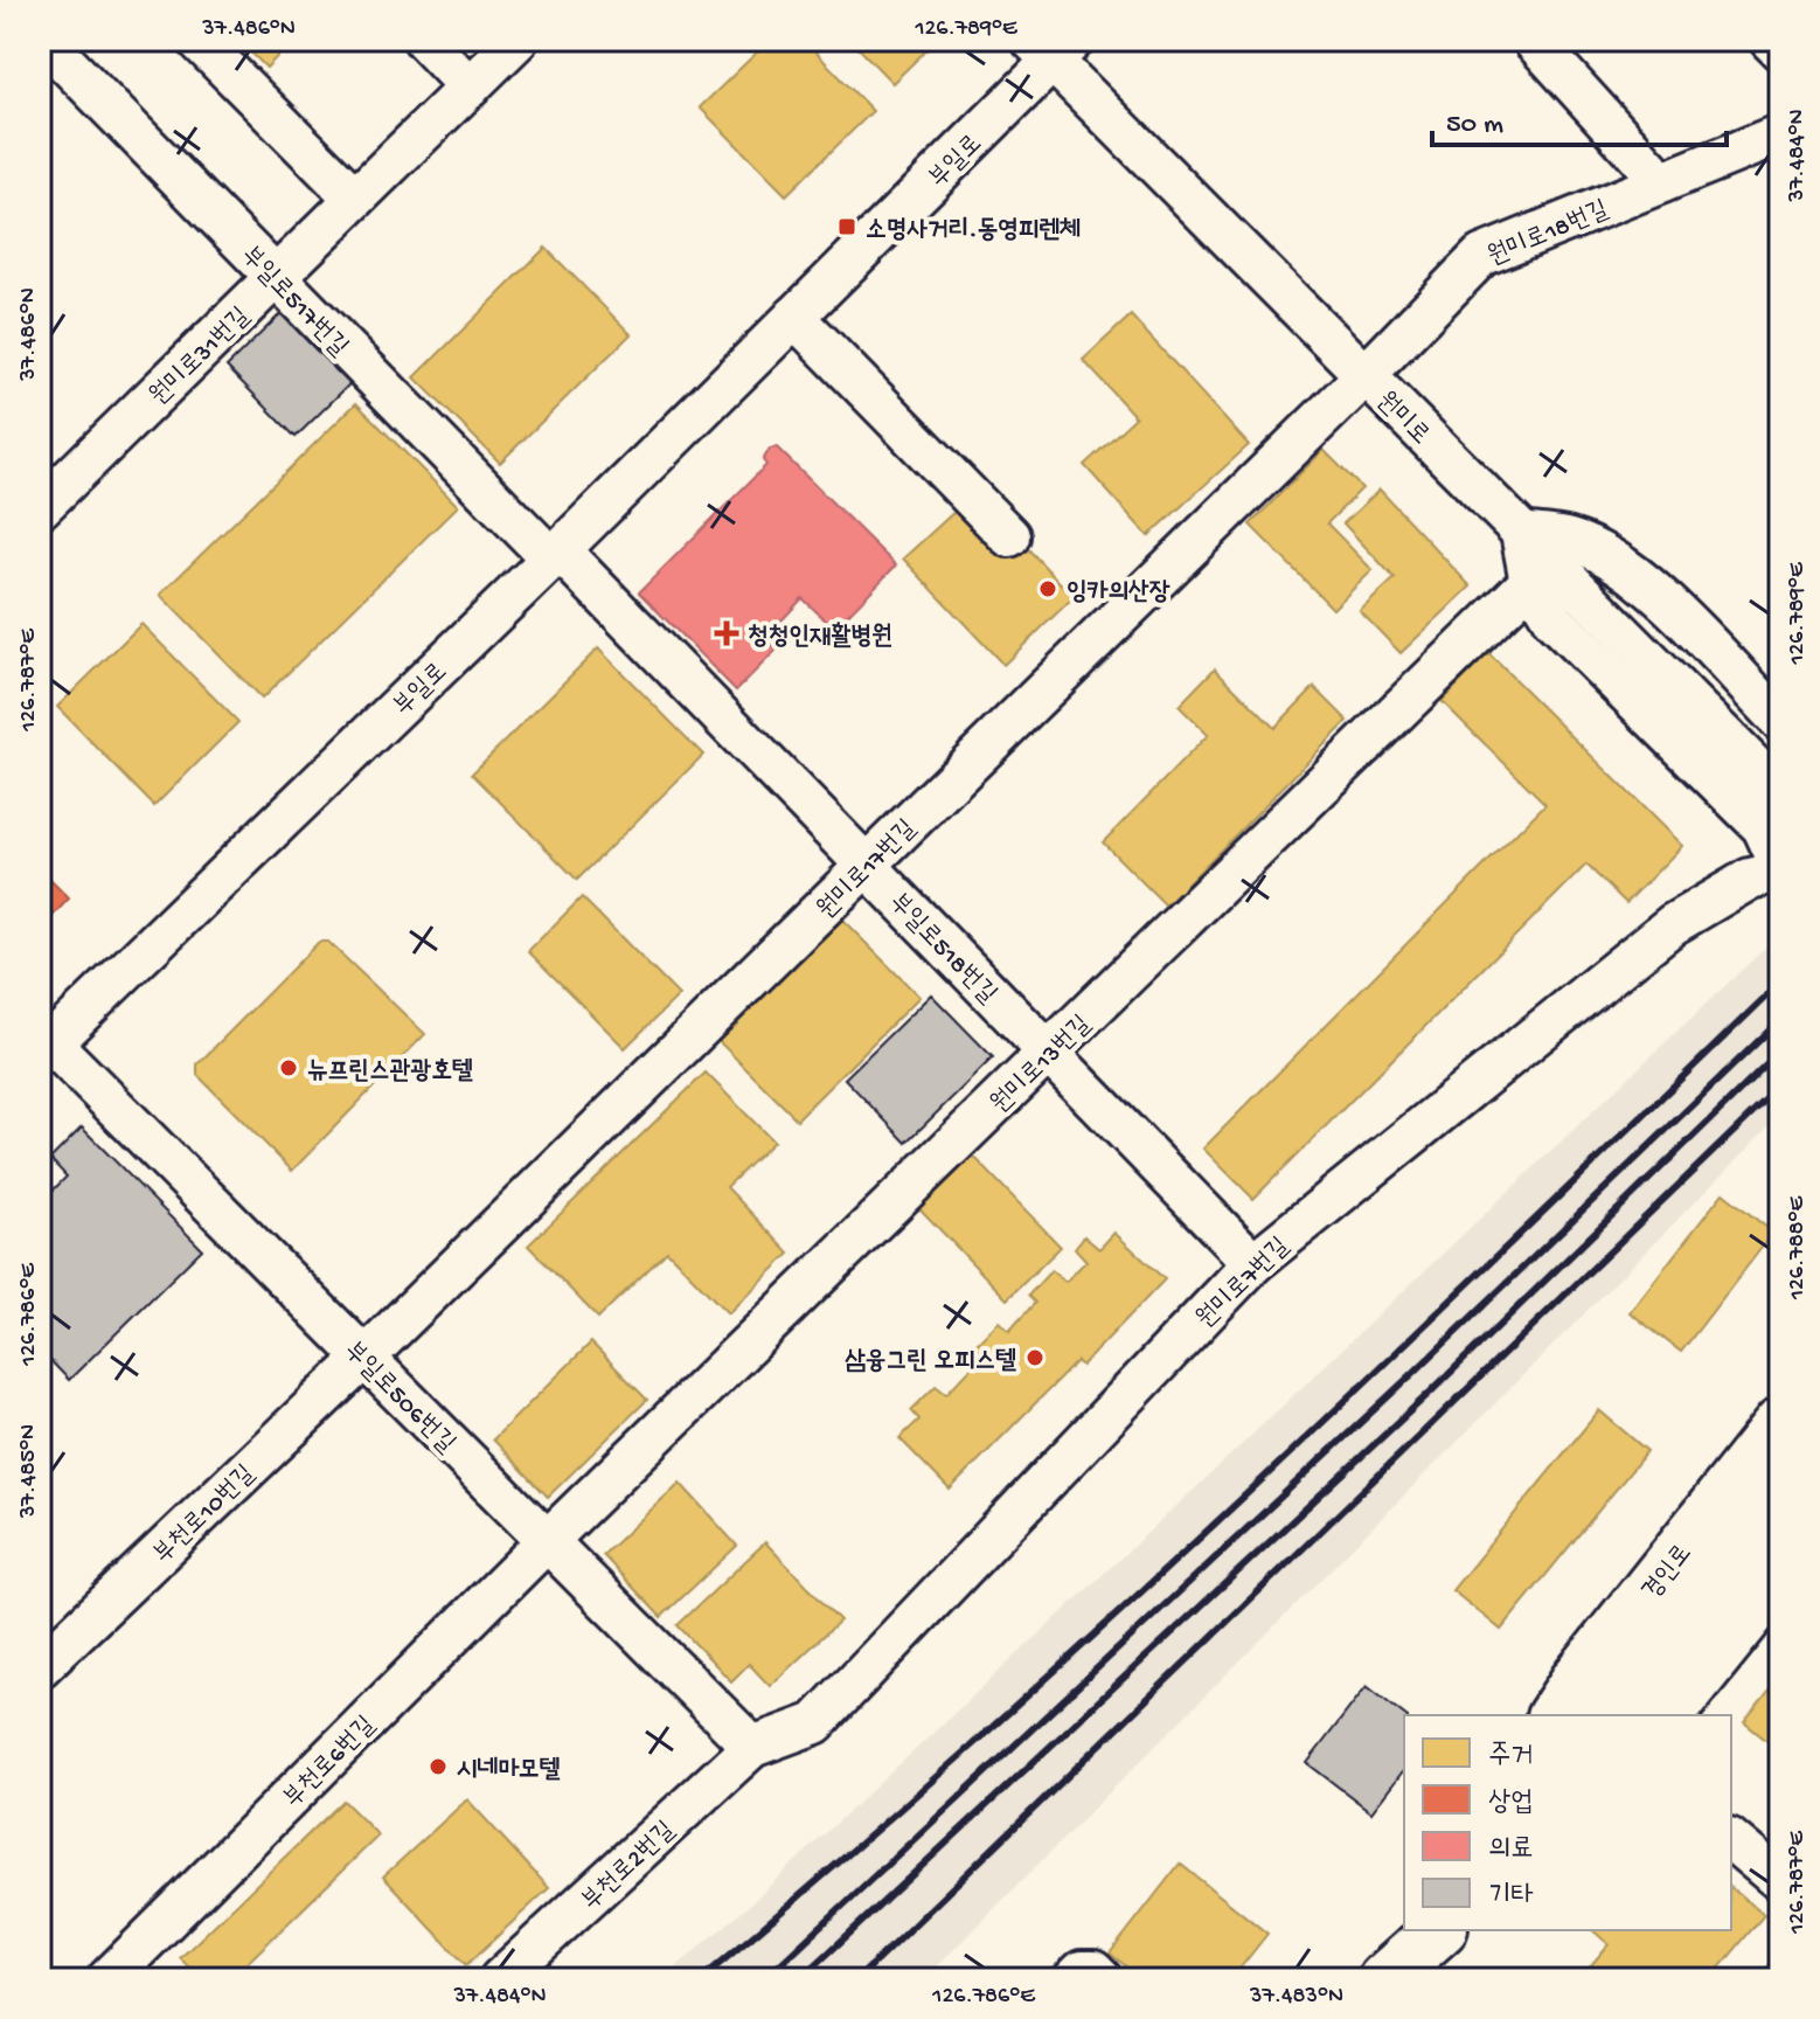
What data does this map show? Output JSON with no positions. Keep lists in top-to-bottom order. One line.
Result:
{"streets":{"main road":["경인로"],"street":["부일로","원미로18번길","부일로517번길","원미로31번길","원미로","원미로17번길","부일로518번길","원미로13번길","원미로7번길","부일로506번길","부천로10번길","부천로6번길","부천로2번길"]},"crossings":[["부일로","부일로517번길"],["부일로","원미로"],["부일로","부일로518번길"],["부일로","부일로506번길"],["원미로18번길","원미로"],["원미로18번길","원미로17번길"],["부일로517번길","원미로31번길"],["부일로517번길","부일로518번길"],["원미로","원미로17번길"],["원미로17번길","부일로518번길"],["원미로17번길","부일로506번길"],["원미로17번길","부천로10번길"],["부일로518번길","원미로13번길"],["부일로518번길","원미로7번길"],["원미로13번길","부일로506번길"],["원미로13번길","부천로6번길"],["원미로7번길","부일로506번길"],["원미로7번길","부천로2번길"],["부일로506번길","부천로10번길"],["부일로506번길","부천로6번길"],["부일로506번길","부천로2번길"]],"places":{"transit":["소명사거리.동영피렌체"],"other":["잉카의산장","뉴프린스관광호텔","삼융그린 오피스텔","시네마모텔"],"health":["청청인재활병원"]},"legend":["주거","상업","의료","기타"],"scale_bar":"50 m","coordinates":["37.486°N","126.789°E","37.484°N","126.787°E","126.788°E","126.786°E","37.485°N","37.483°N"]}
